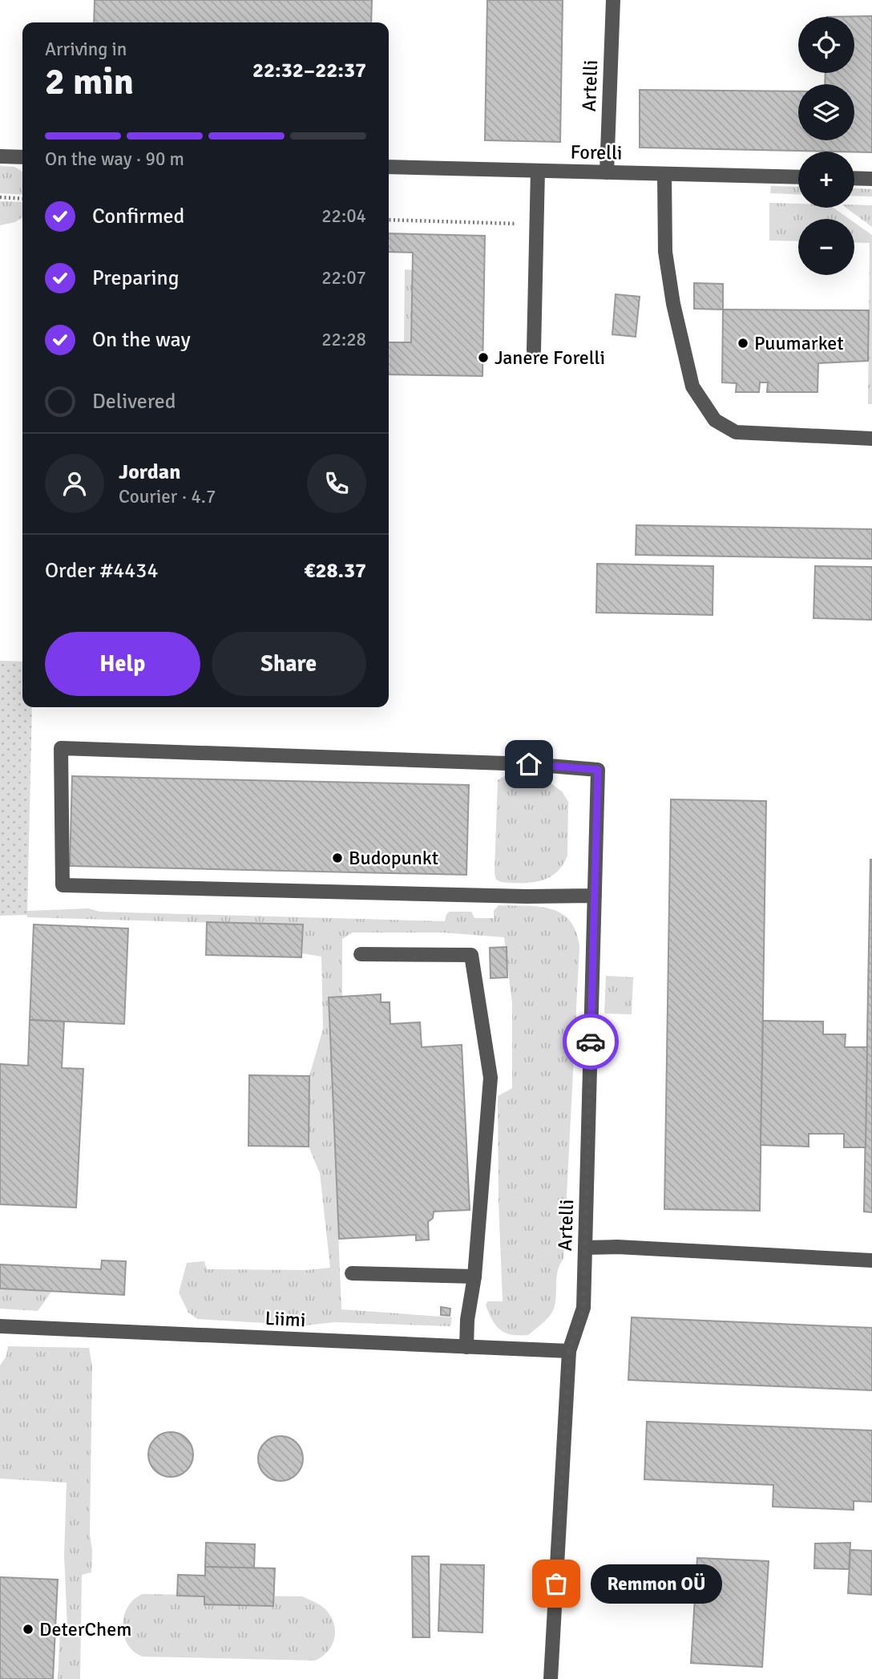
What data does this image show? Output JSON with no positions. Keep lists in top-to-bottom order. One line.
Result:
{"streets":{"street":["Artelli","Forelli","Liimi"]},"crossings":[["Artelli","Forelli"],["Artelli","Liimi"]],"places":["Puumarket","Janere Forelli","Budopunkt","Remmon OÜ","DeterChem"],"page":{"map_buttons":["+","−"],"heading":["2 min","Arriving in","22:32–22:37"],"panel":["Jordan","Courier · 4.7","Order #4434","€28.37"],"bar":"On the way · 90 m","list":[["Confirmed","22:04"],["Preparing","22:07"],["On the way","22:28"],"Delivered"],"buttons":["Help","Share"],"bubble":"Remmon OÜ"}}
